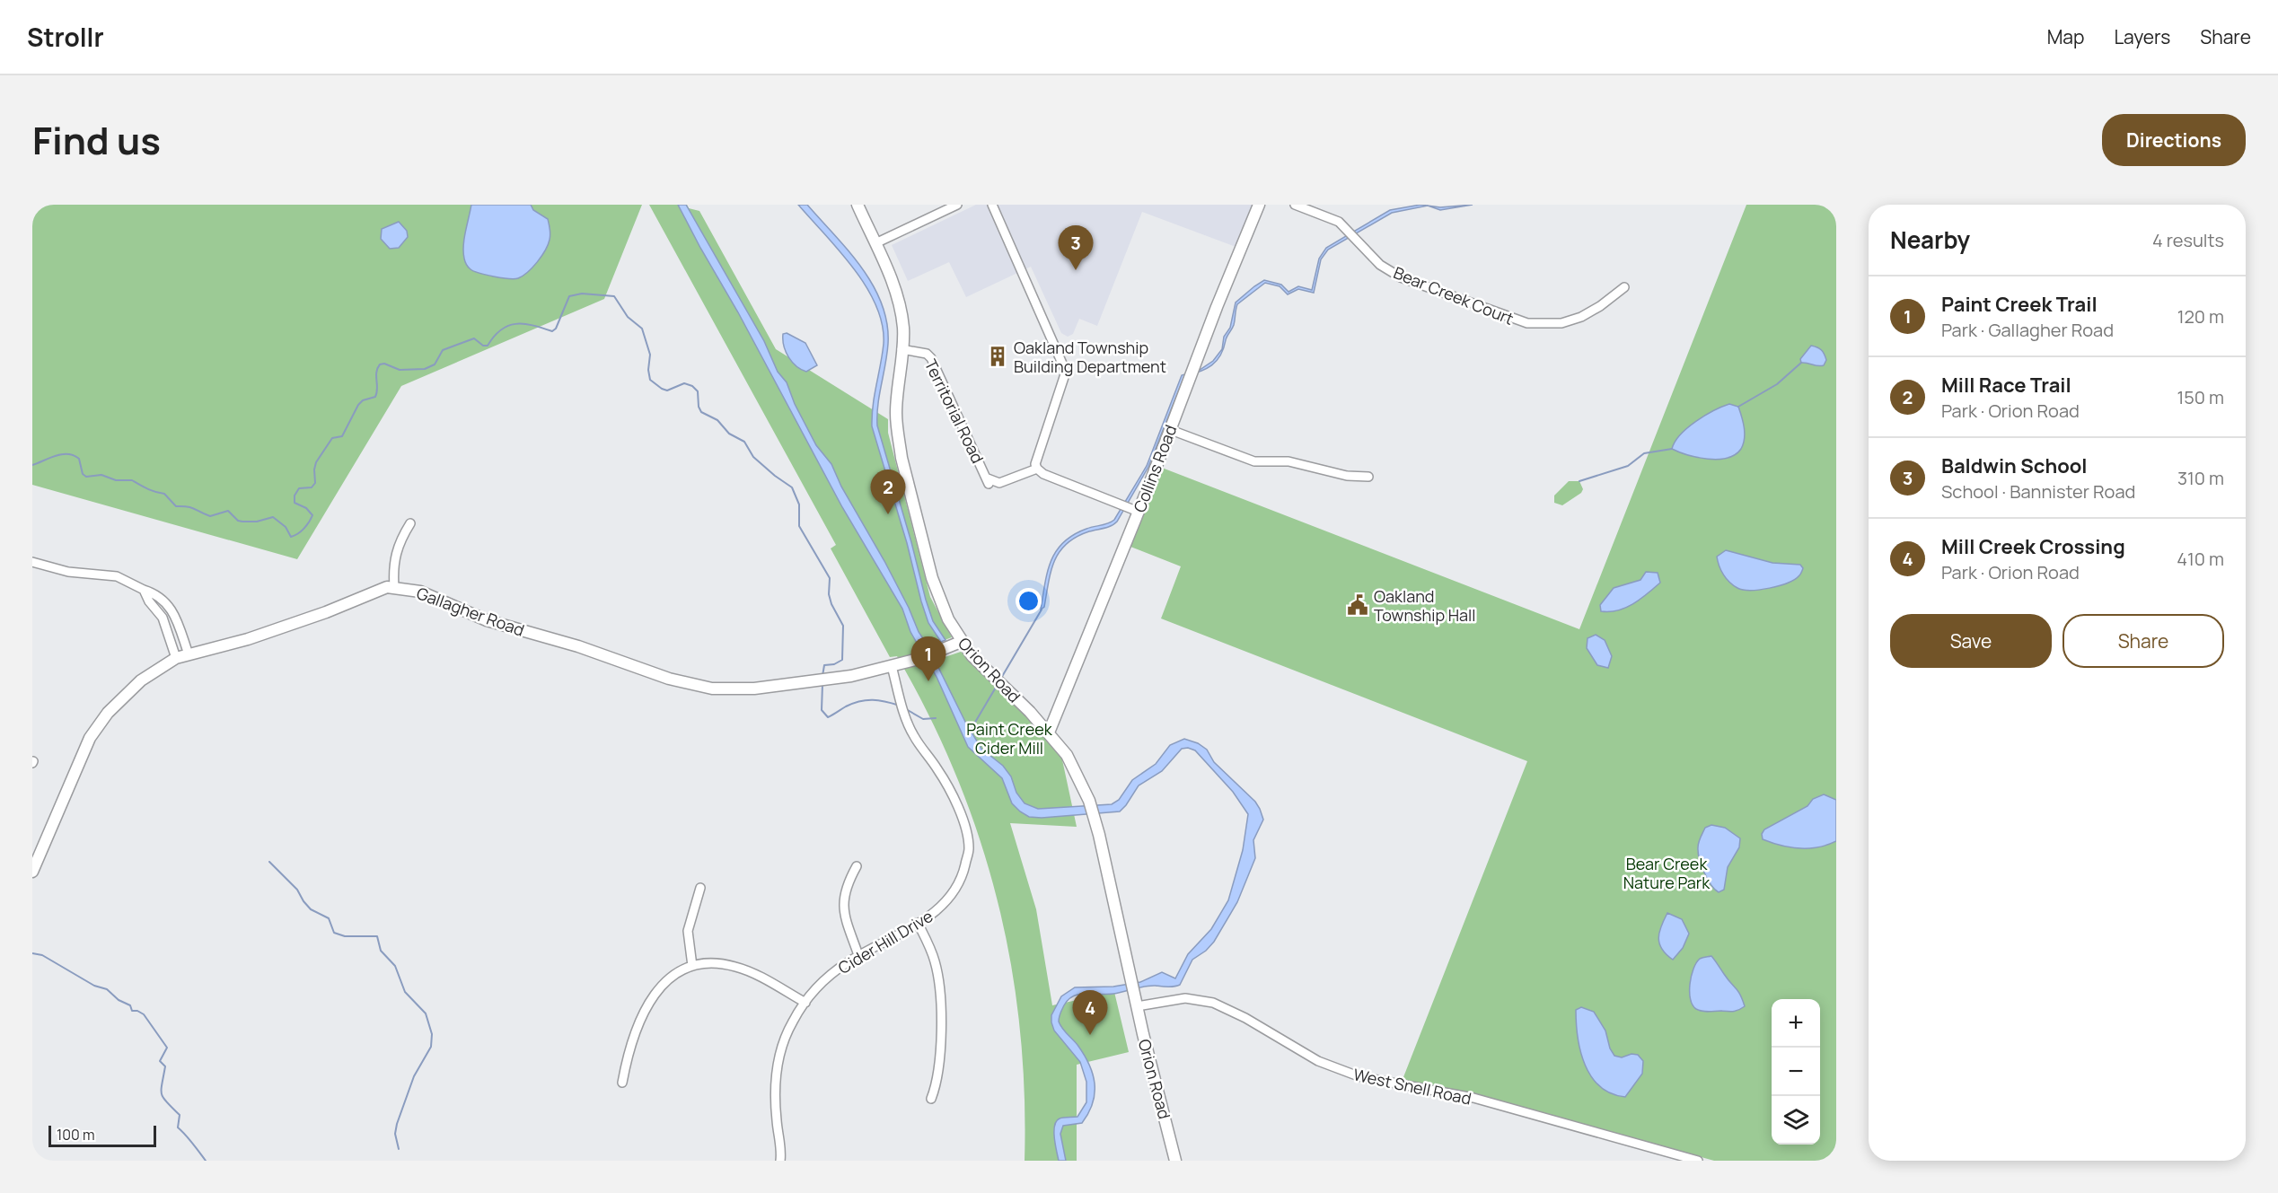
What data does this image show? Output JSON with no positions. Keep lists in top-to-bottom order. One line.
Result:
{"streets":{"street":["Bear Creek Court","Territorial Road","Collins Road","Gallagher Road","Orion Road","Cider Hill Drive","West Snell Road"]},"crossings":[["Territorial Road","Orion Road"],["Collins Road","Orion Road"],["Gallagher Road","Orion Road"],["Gallagher Road","Cider Hill Drive"],["Orion Road","West Snell Road"]],"parks":["Paint Creek Cider Mill","Bear Creek Nature Park"],"places":{"building":["Oakland Township Building Department"],"public building":["Oakland Township Hall"]},"scale_bar":"100 m","page":{"header":"Strollr","nav":["Map","Layers","Share"],"title":"Find us","buttons":["Directions",["Save","Share"]],"heading":["Nearby","4 results"],"pins":["3","2","1","4"],"list":[{"mark":"1","name":"Paint Creek Trail","note":"Park · Gallagher Road","value":"120 m"},{"mark":"2","name":"Mill Race Trail","note":"Park · Orion Road","value":"150 m"},{"mark":"3","name":"Baldwin School","note":"School · Bannister Road","value":"310 m"},{"mark":"4","name":"Mill Creek Crossing","note":"Park · Orion Road","value":"410 m"}],"map_buttons":["+","−"],"scale":"100 m"}}
